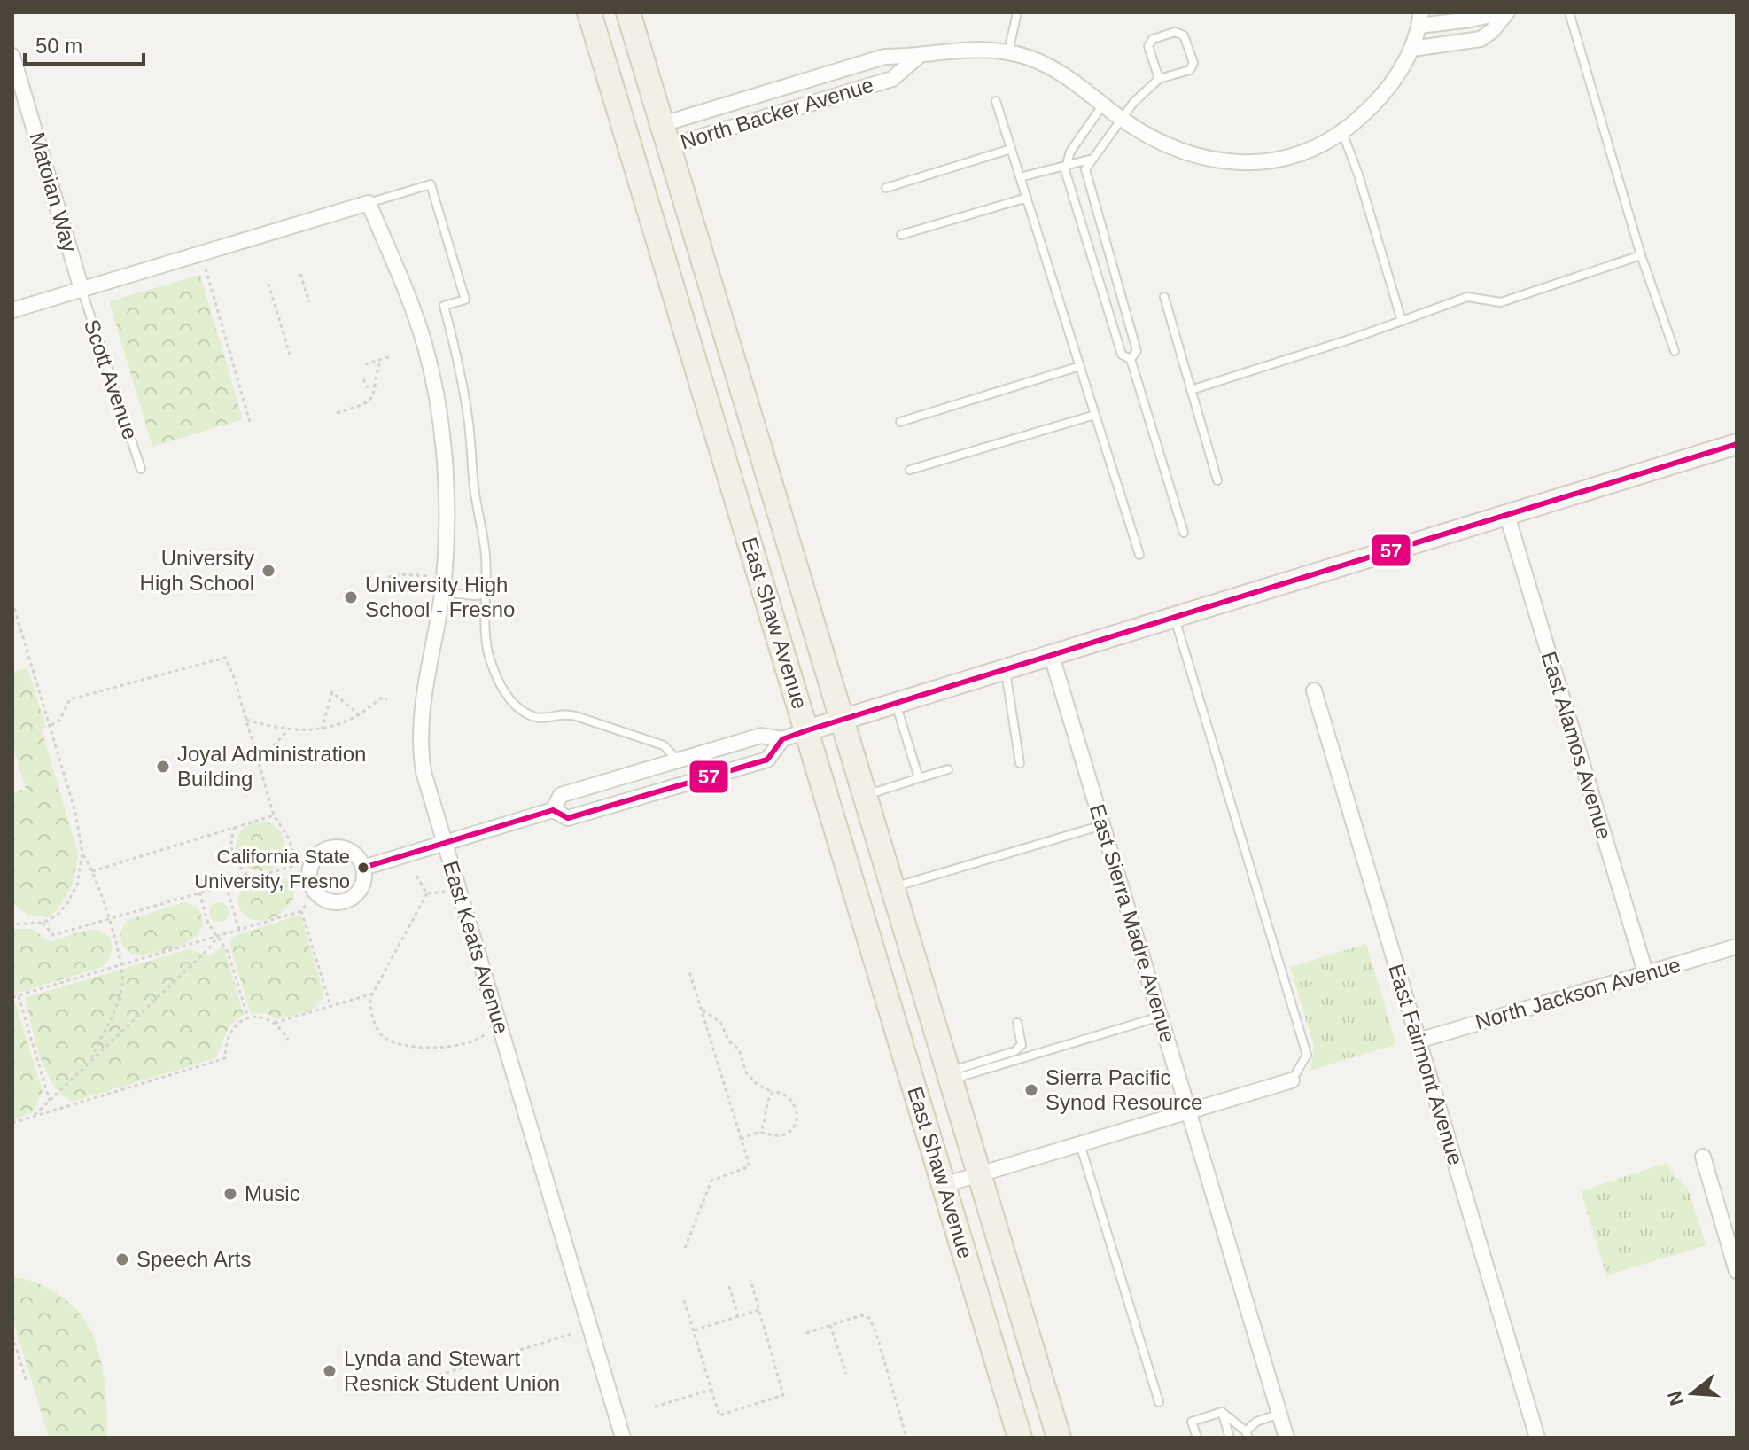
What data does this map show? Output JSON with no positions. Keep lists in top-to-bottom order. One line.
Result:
{"streets":{"main road":["East Shaw Avenue"],"street":["North Backer Avenue","Matoian Way","East Alamos Avenue","East Sierra Madre Avenue","East Keats Avenue","North Jackson Avenue","East Fairmont Avenue"],"lane":["Scott Avenue"]},"crossings":[["North Backer Avenue","East Shaw Avenue"],["Matoian Way","Scott Avenue"],["East Alamos Avenue","North Jackson Avenue"],["North Jackson Avenue","East Fairmont Avenue"]],"places":["University High School","University High School - Fresno","Joyal Administration Building","California State University, Fresno","Sierra Pacific Synod Resource","Music","Speech Arts","Lynda and Stewart Resnick Student Union"],"lines":["transit line 57"],"scale_bar":"50 m","north":"left"}
